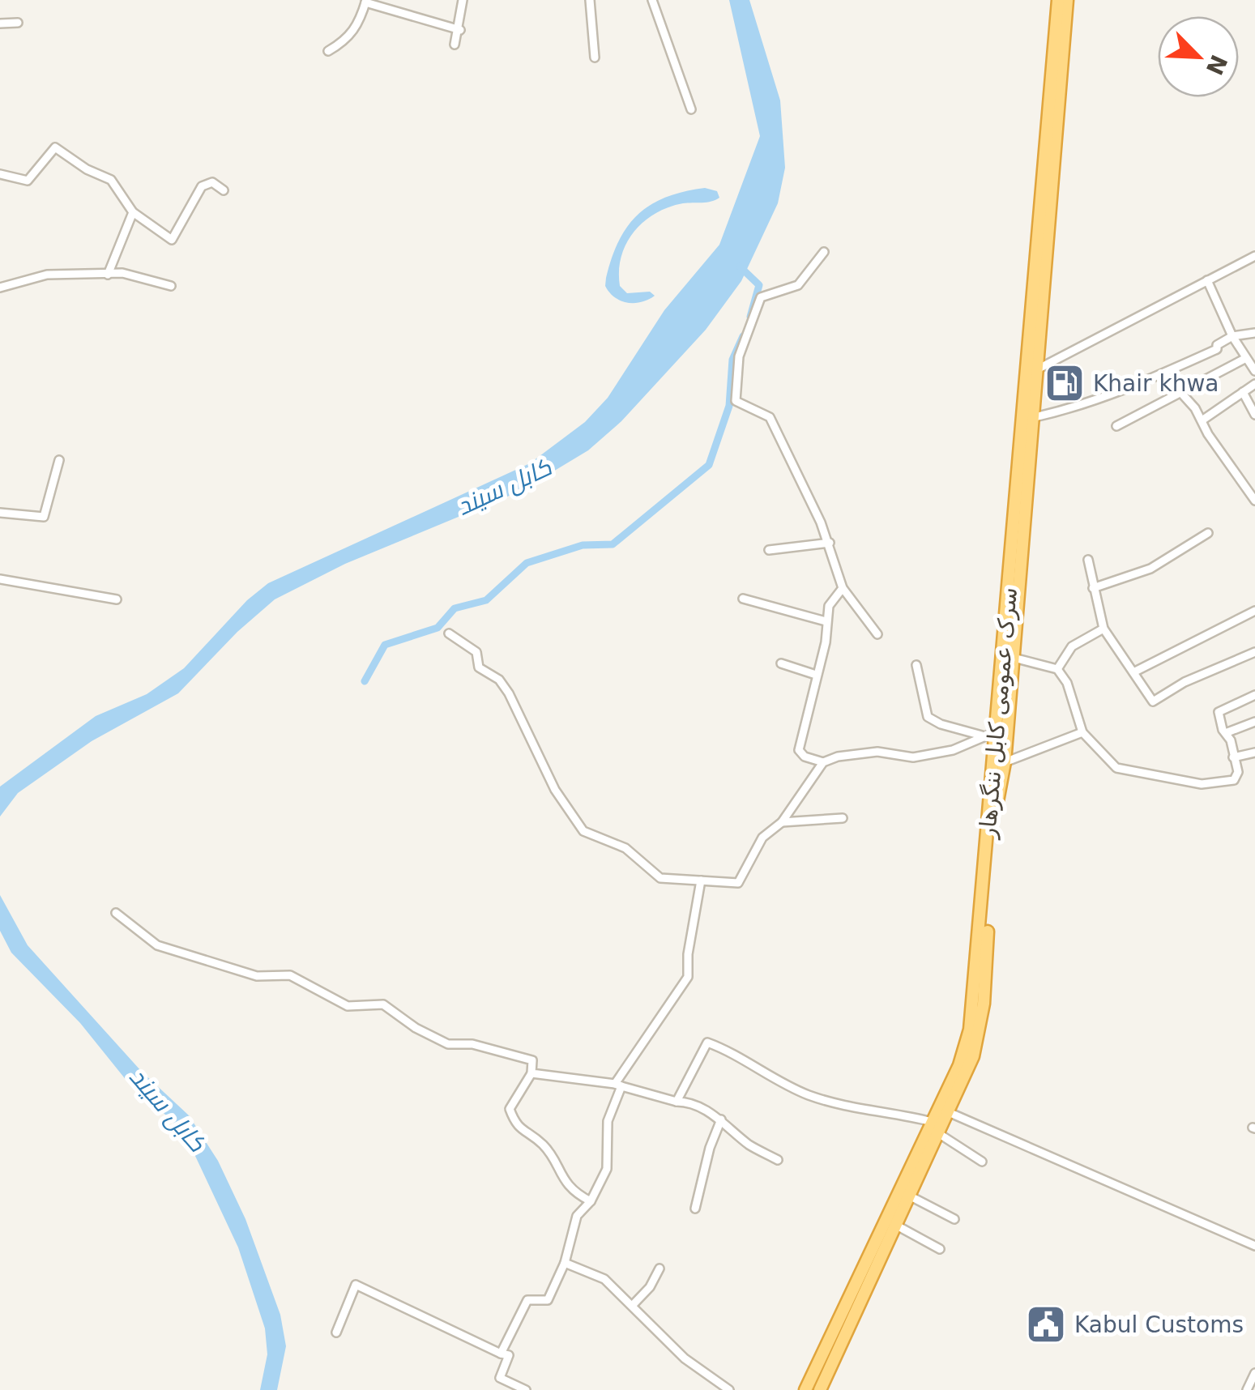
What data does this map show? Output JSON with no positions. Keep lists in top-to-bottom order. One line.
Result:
{"streets":{"highway":["سرک عمومی کابل ننگرهار"]},"water":["کابل سيند"],"places":{"fuel station":["Khair khwa"],"public building":["Kabul Customs"]},"north":"bottom right"}
